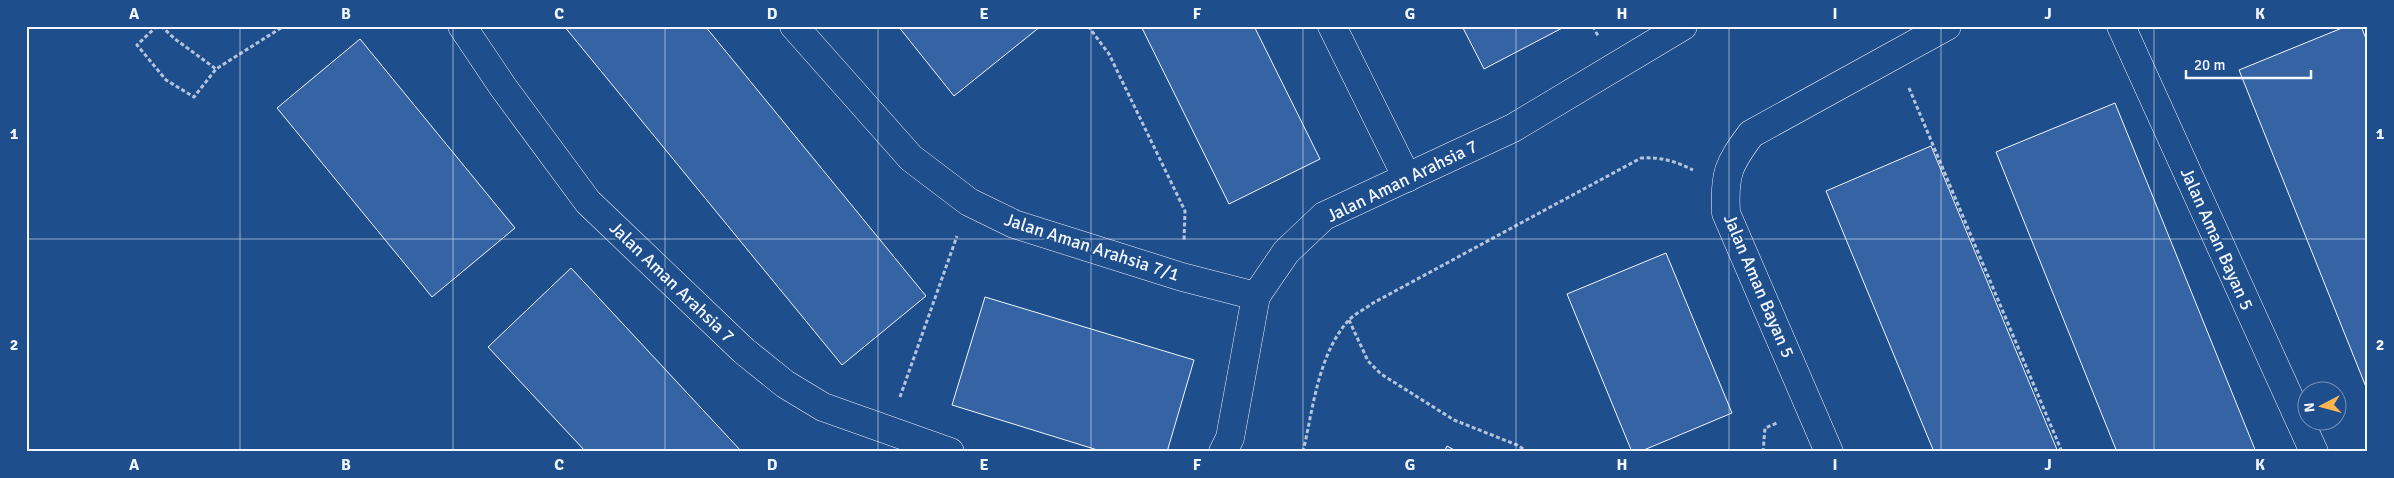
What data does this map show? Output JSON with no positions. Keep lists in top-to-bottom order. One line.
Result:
{"streets":{"street":["Jalan Aman Arahsia 7","Jalan Aman Bayan 5","Jalan Aman Arahsia 7/1"]},"crossings":[["Jalan Aman Arahsia 7","Jalan Aman Arahsia 7/1"]],"scale_bar":"20 m","north":"left","grid":{"columns":["A","B","C","D","E","F","G","H","I","J","K"],"rows":["1","2"]}}
